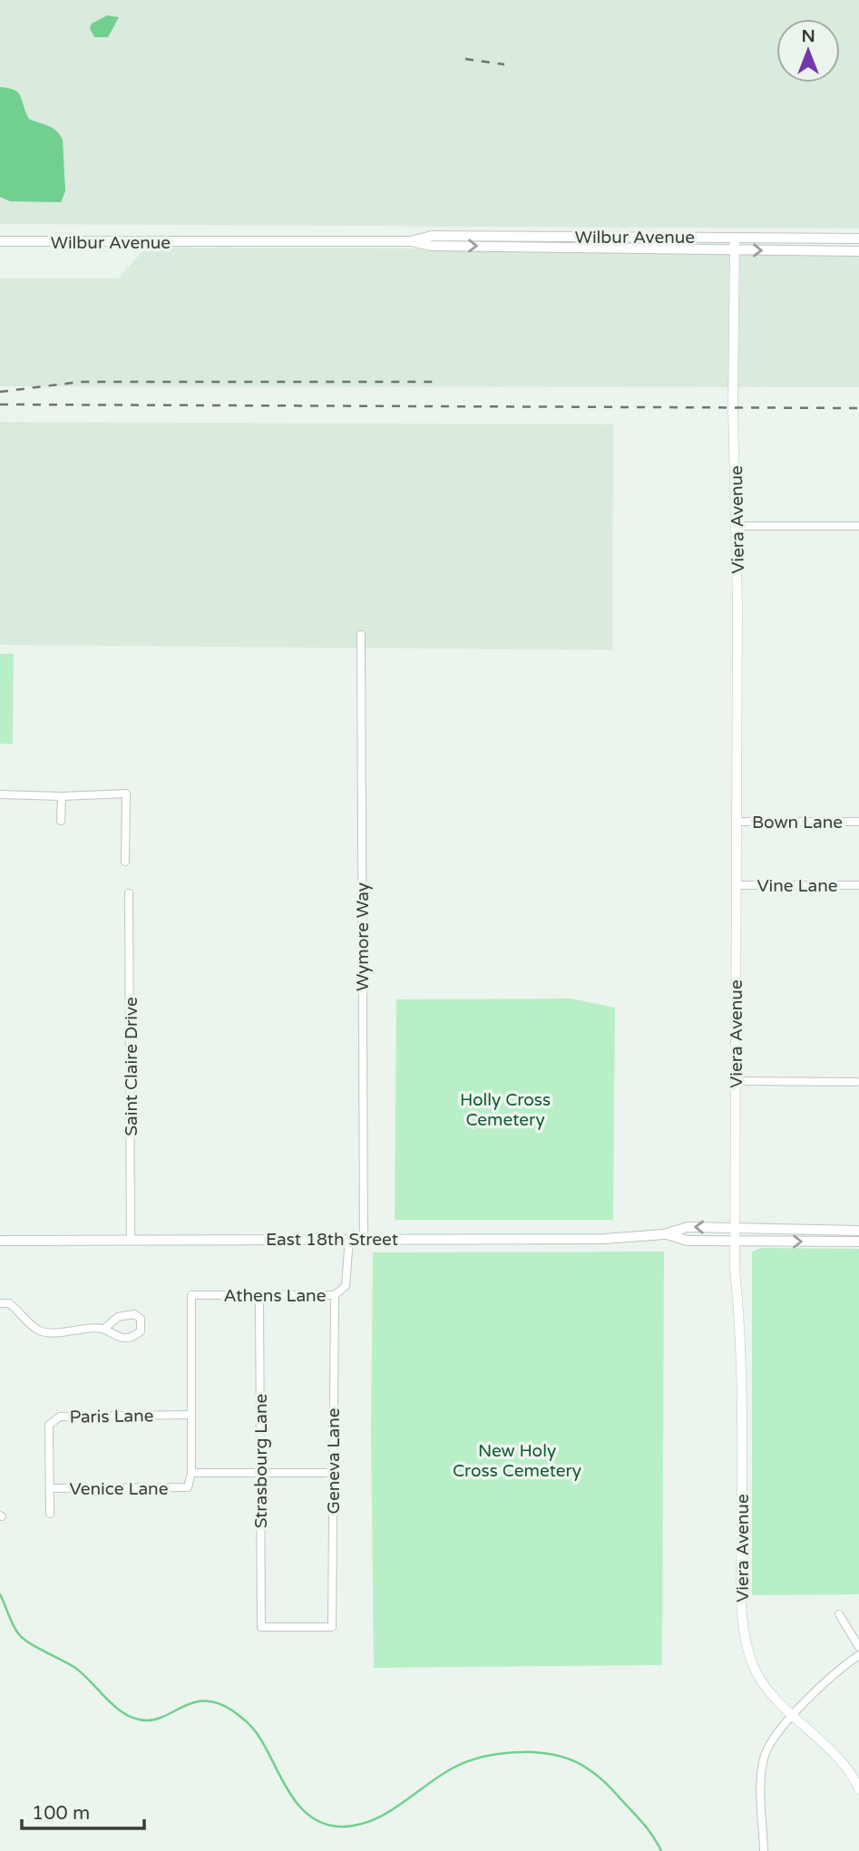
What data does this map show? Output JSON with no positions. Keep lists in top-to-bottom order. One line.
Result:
{"streets":{"main road":["Wilbur Avenue","East 18th Street"],"street":["Viera Avenue","Bown Lane","Vine Lane","Wymore Way","Saint Claire Drive","Athens Lane","Paris Lane","Strasbourg Lane","Geneva Lane","Venice Lane"]},"crossings":[["Wilbur Avenue","Viera Avenue"],["Viera Avenue","Bown Lane"],["Viera Avenue","Vine Lane"],["Viera Avenue","East 18th Street"],["Wymore Way","East 18th Street"],["Saint Claire Drive","East 18th Street"],["East 18th Street","Athens Lane"],["Athens Lane","Paris Lane"],["Athens Lane","Strasbourg Lane"],["Athens Lane","Geneva Lane"],["Paris Lane","Venice Lane"],["Strasbourg Lane","Geneva Lane"],["Strasbourg Lane","Venice Lane"],["Geneva Lane","Venice Lane"]],"parks":["Holly Cross Cemetery","New Holy Cross Cemetery"],"scale_bar":"100 m","north":"top"}
